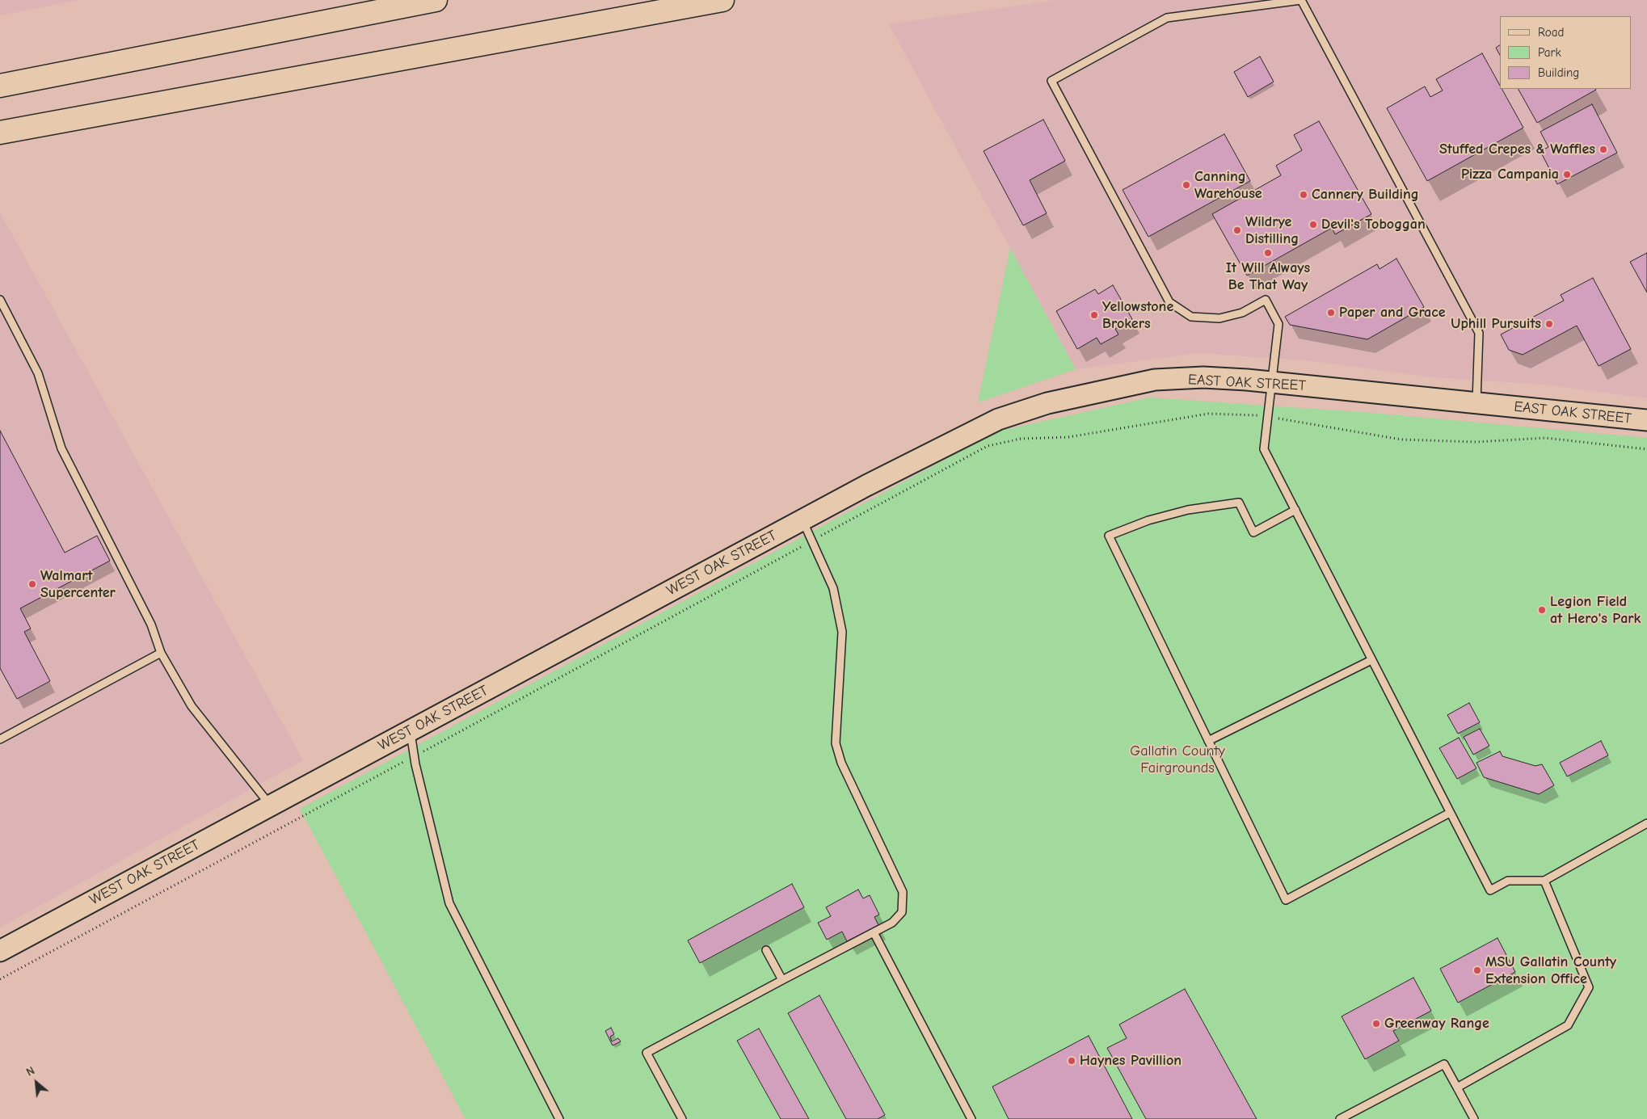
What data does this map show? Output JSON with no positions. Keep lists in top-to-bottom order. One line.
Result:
{"streets":{"street":["EAST OAK STREET","WEST OAK STREET"]},"crossings":[["EAST OAK STREET","WEST OAK STREET"]],"parks":["Gallatin County Fairgrounds"],"places":["Stuffed Crepes & Waffles","Pizza Campania","Canning Warehouse","Cannery Building","Devil's Toboggan","Wildrye Distilling","It Will Always Be That Way","Paper and Grace","Yellowstone Brokers","Uphill Pursuits","Walmart Supercenter","Legion Field at Hero's Park","MSU Gallatin County Extension Office","Greenway Range","Haynes Pavillion"],"legend":["Road","Park","Building"],"north":"top left"}
